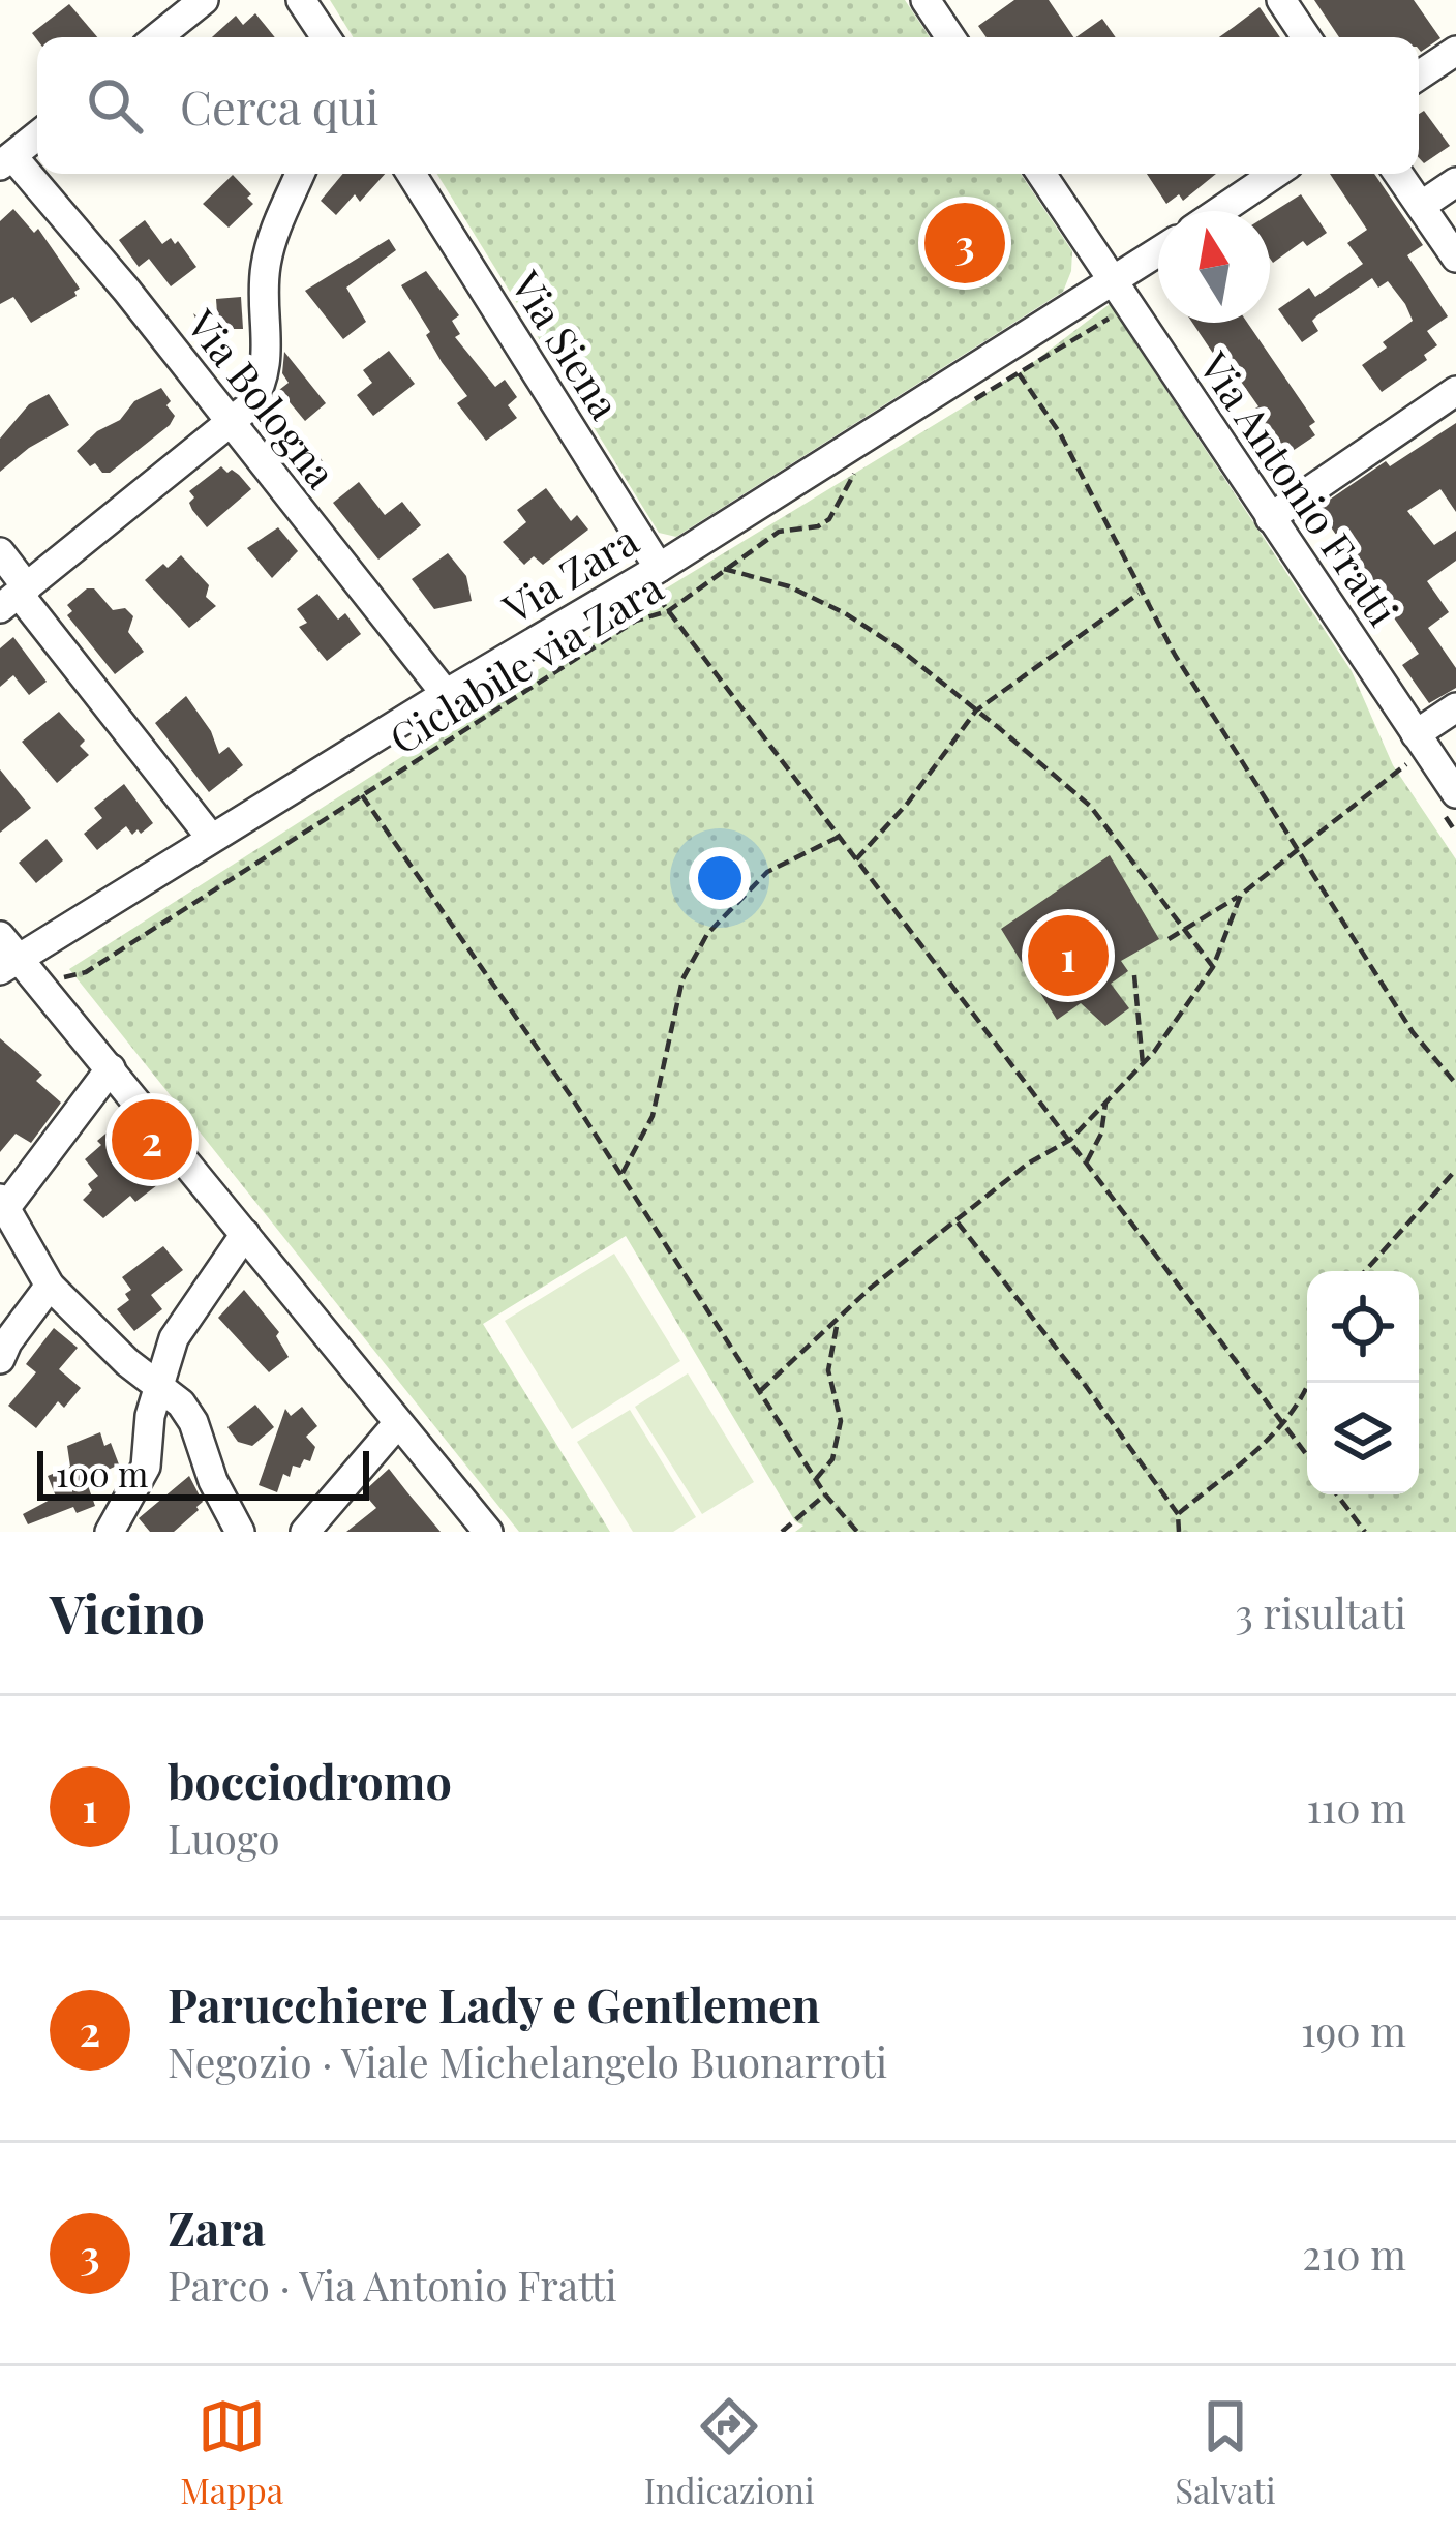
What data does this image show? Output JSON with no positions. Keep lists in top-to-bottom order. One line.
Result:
{"streets":{"street":["Via Siena","Via Bologna","Via Antonio Fratti","Via Zara"],"path":["Ciclabile via Zara"]},"crossings":[["Via Siena","Via Zara"],["Via Bologna","Via Zara"],["Via Antonio Fratti","Via Zara"]],"scale_bar":"100 m","north":"top","page":{"search":"Cerca qui","pins":["3","1","2"],"scale":"100 m","heading":["Vicino","3 risultati"],"list":[{"mark":"1","name":"bocciodromo","note":"Luogo","value":"110 m"},{"mark":"2","name":"Parucchiere Lady e Gentlemen","note":"Negozio · Viale Michelangelo Buonarroti","value":"190 m"},{"mark":"3","name":"Zara","note":"Parco · Via Antonio Fratti","value":"210 m"}],"nav":["Mappa","Indicazioni","Salvati"]}}
